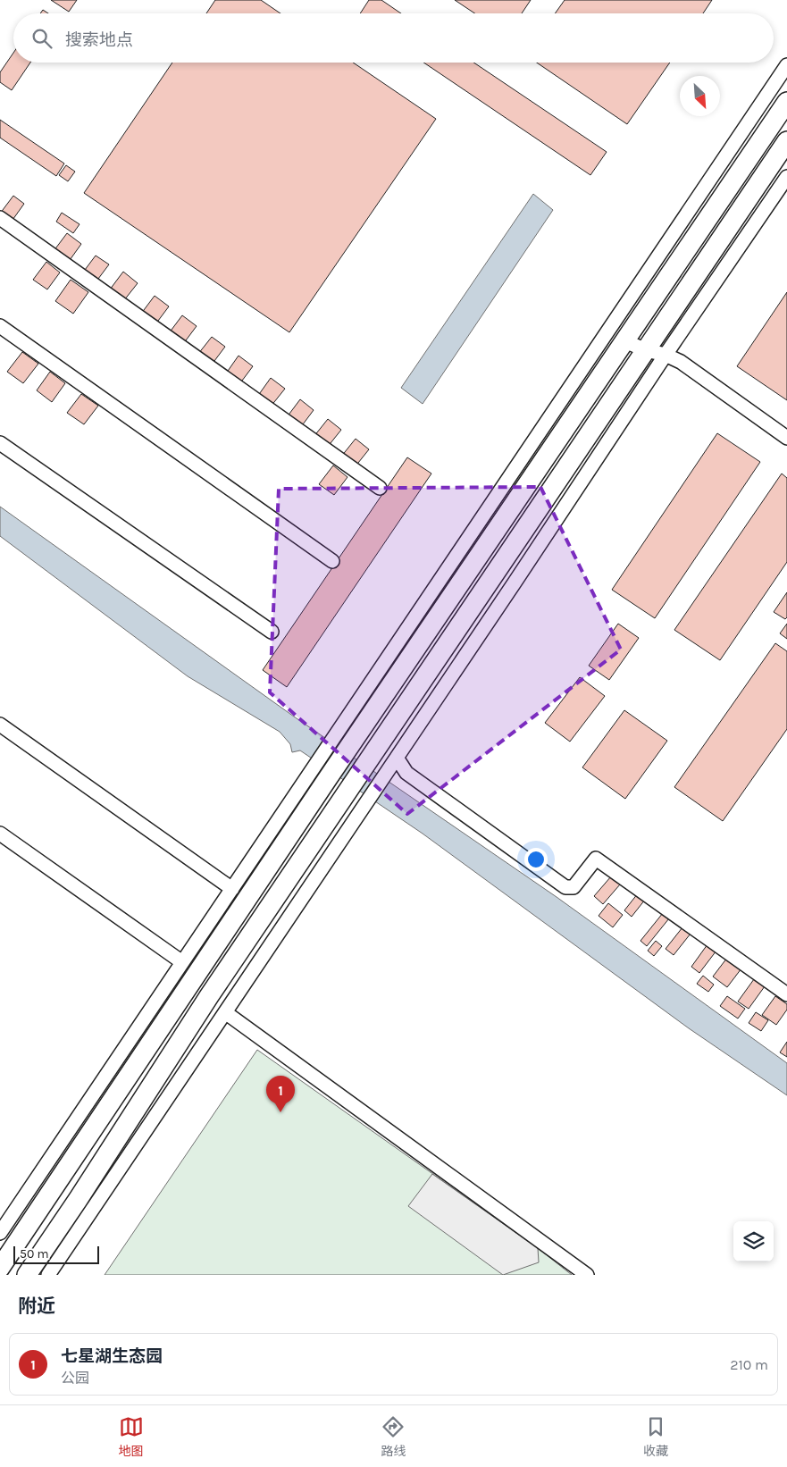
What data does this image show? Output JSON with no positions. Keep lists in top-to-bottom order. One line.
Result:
{"scale_bar":"50 m","north":"bottom right","page":{"search":"搜索地点","pins":"1","scale":"50 m","heading":"附近","list":[{"mark":"1","name":"七星湖生态园","note":"公园","value":"210 m"}],"nav":["地图","路线","收藏"]}}
